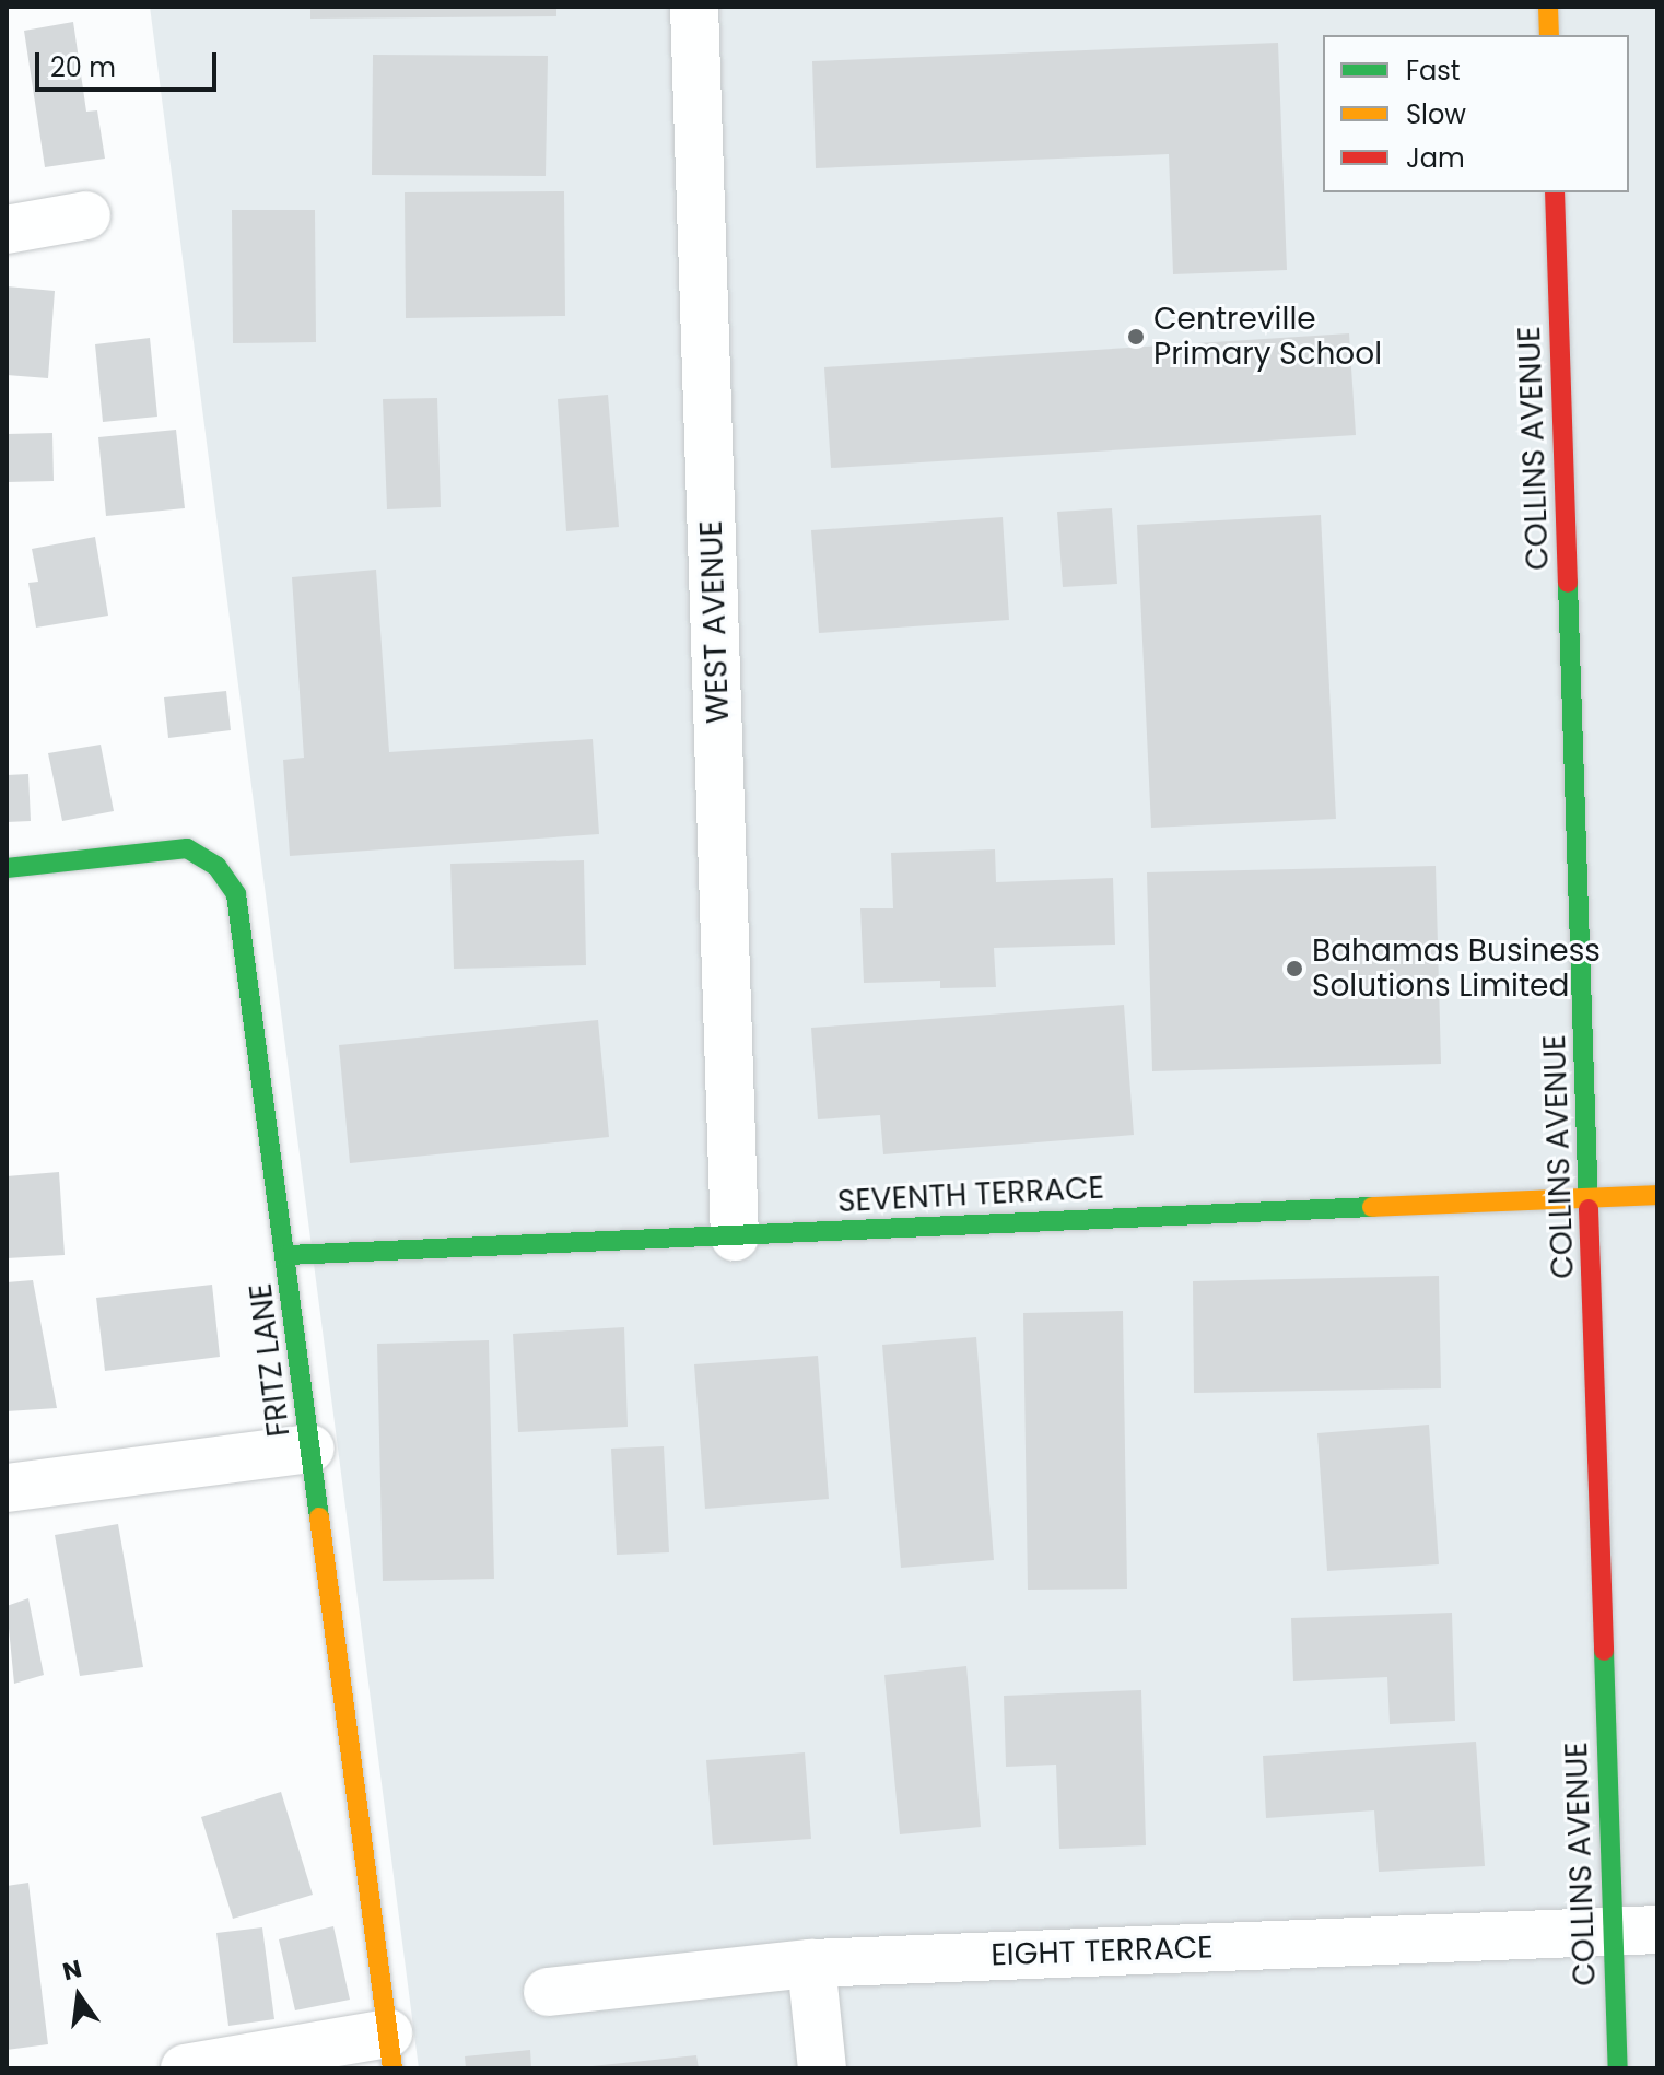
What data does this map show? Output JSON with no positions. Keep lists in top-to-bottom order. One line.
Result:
{"streets":{"street":["COLLINS AVENUE","WEST AVENUE","SEVENTH TERRACE","FRITZ LANE","EIGHT TERRACE"]},"crossings":[["COLLINS AVENUE","SEVENTH TERRACE"],["COLLINS AVENUE","EIGHT TERRACE"],["WEST AVENUE","SEVENTH TERRACE"],["SEVENTH TERRACE","FRITZ LANE"]],"places":["Centreville Primary School","Bahamas Business Solutions Limited"],"legend":["Fast","Slow","Jam"],"scale_bar":"20 m","north":"top"}
